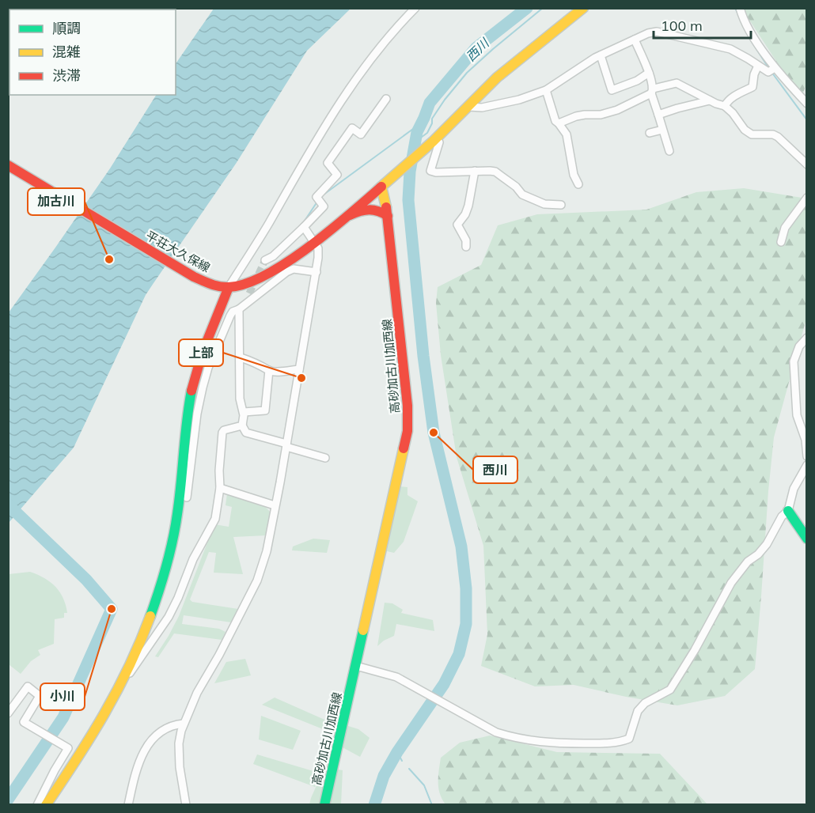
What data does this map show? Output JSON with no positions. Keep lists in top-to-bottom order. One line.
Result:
{"streets":{"main road":["平荘大久保線","高砂加古川加西線"]},"water":["西川"],"places":["加古川","上部","西川","小川"],"legend":["順調","混雑","渋滞"],"scale_bar":"100 m"}
